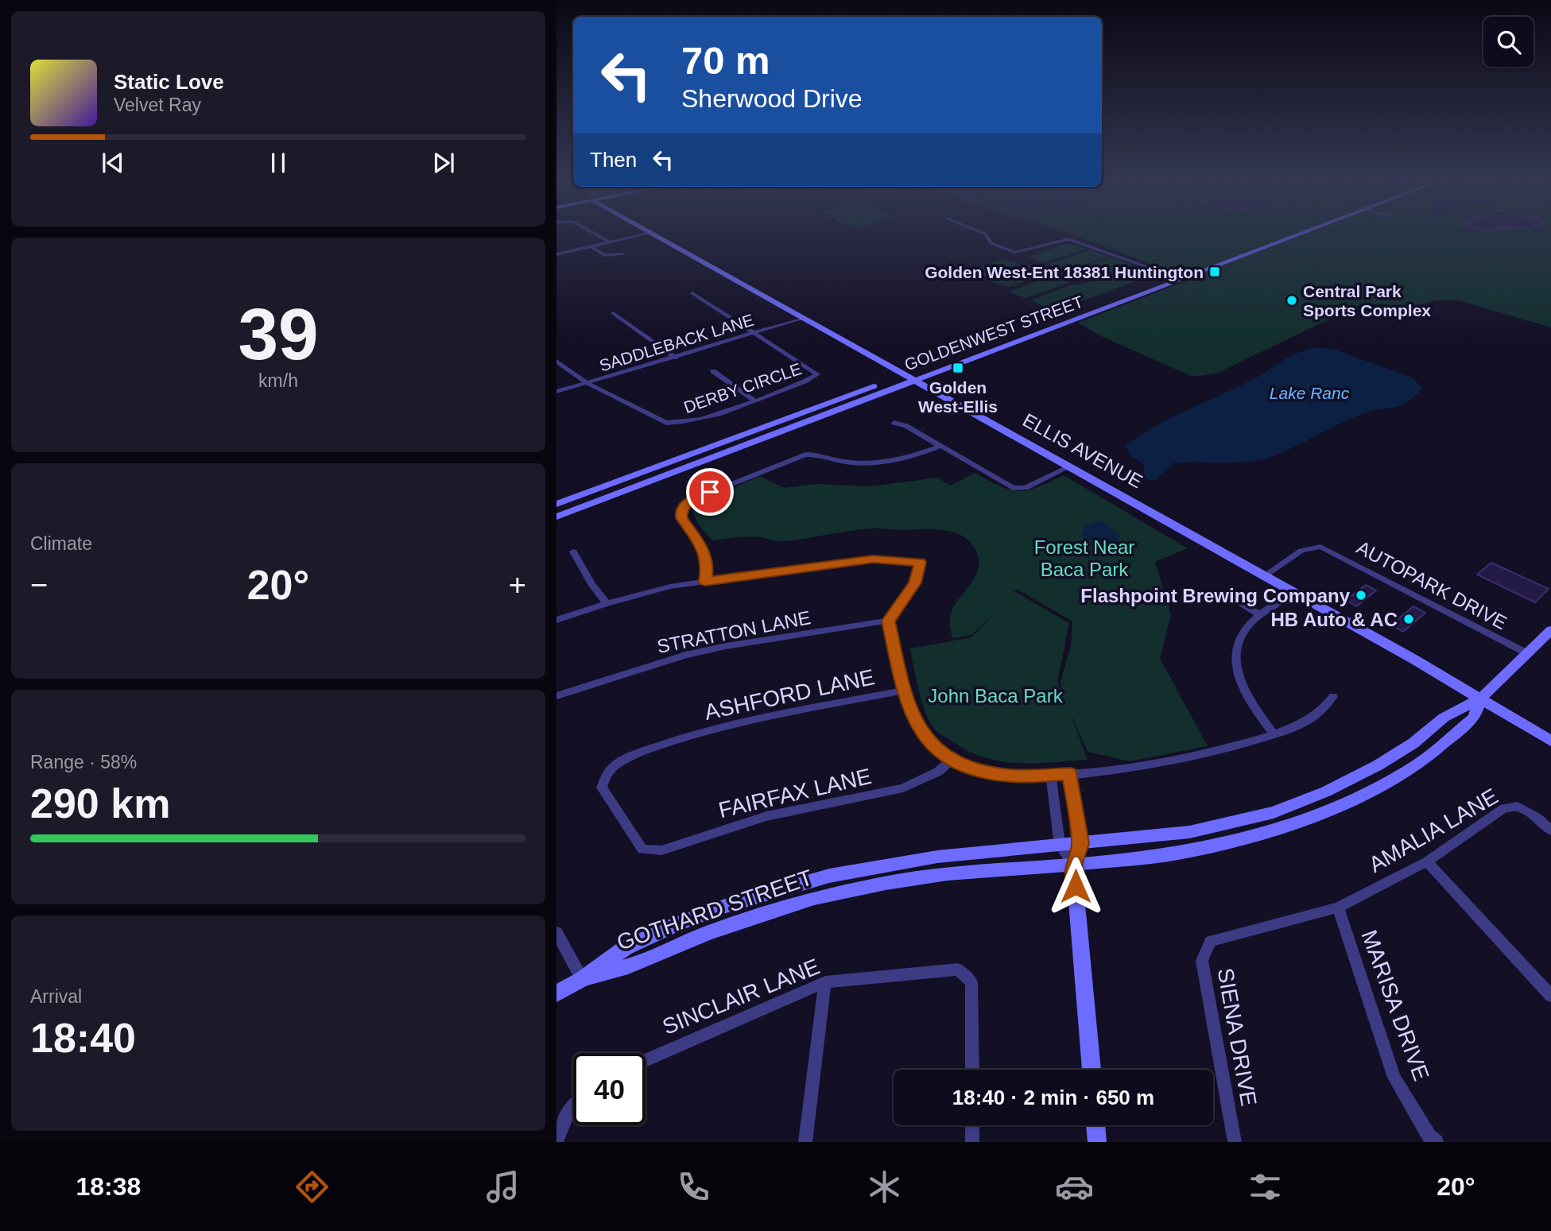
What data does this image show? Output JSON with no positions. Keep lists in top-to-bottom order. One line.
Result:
{"streets":{"main road":["GOLDENWEST STREET","ELLIS AVENUE","GOTHARD STREET"],"street":["SADDLEBACK LANE","DERBY CIRCLE","AUTOPARK DRIVE","STRATTON LANE","ASHFORD LANE","FAIRFAX LANE","AMALIA LANE","SINCLAIR LANE","MARISA DRIVE","SIENA DRIVE"]},"crossings":[["GOLDENWEST STREET","ELLIS AVENUE"],["SADDLEBACK LANE","DERBY CIRCLE"],["SADDLEBACK LANE","ELLIS AVENUE"],["ELLIS AVENUE","AUTOPARK DRIVE"],["ELLIS AVENUE","GOTHARD STREET"],["AUTOPARK DRIVE","GOTHARD STREET"],["ASHFORD LANE","FAIRFAX LANE"],["AMALIA LANE","MARISA DRIVE"],["AMALIA LANE","SIENA DRIVE"]],"water":["Lake Ranc"],"parks":["Forest Near Baca Park","John Baca Park"],"places":{"transit":["Golden West-Ent 18381 Huntington","Golden West-Ellis"],"other":["Central Park Sports Complex","Flashpoint Brewing Company","HB Auto & AC"]},"page":{"turn":["70 m","Sherwood Drive"],"song":["Static Love","Velvet Ray"],"then":"Then","tile":[["39","km/h"],"Climate",["Range · 58%","290 km"],["Arrival","18:40"]],"heat":["−","20°","+"],"limit":"40","trip":"18:40 · 2 min · 650 m","tabs":["18:38","20°"]}}
